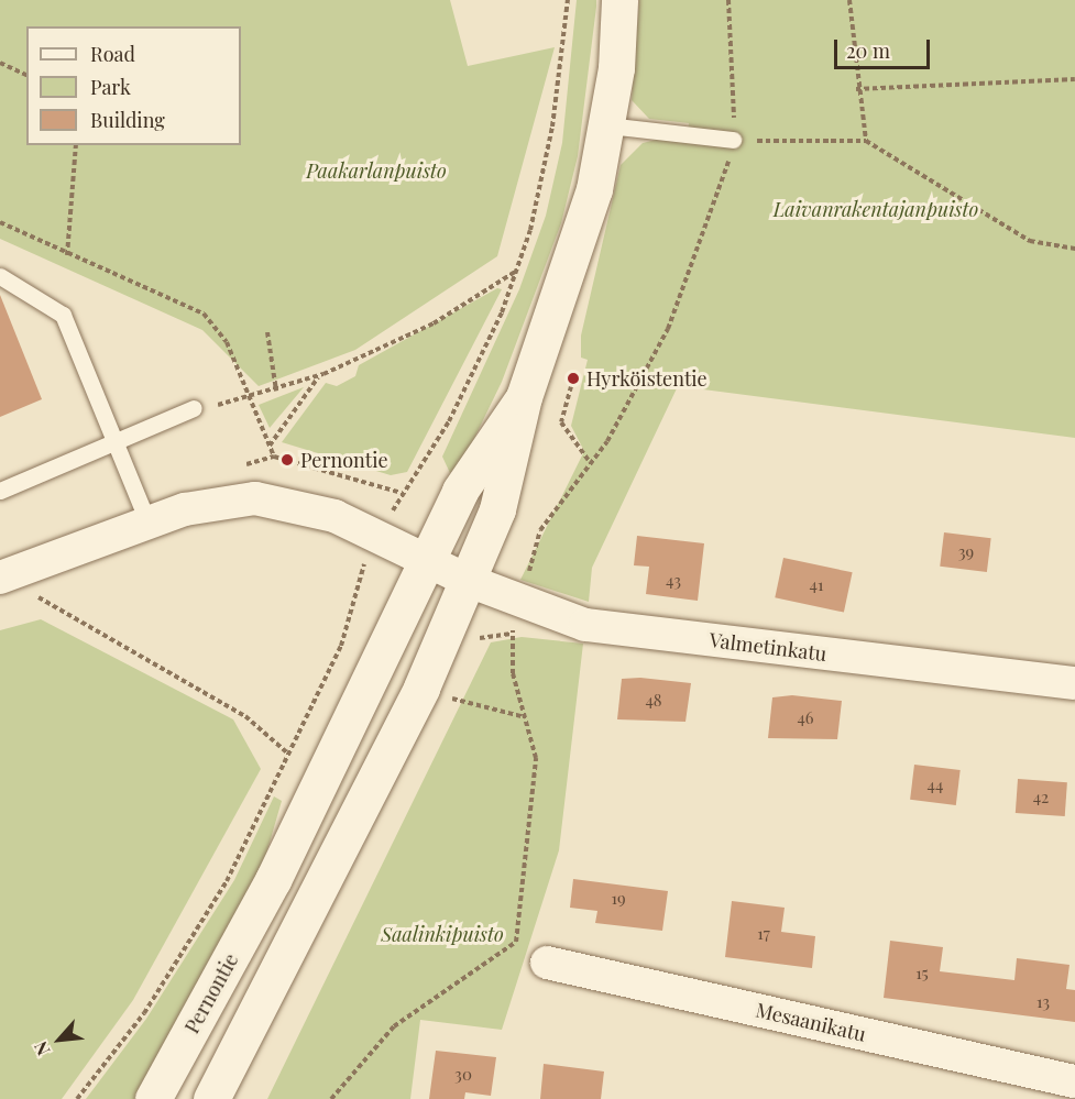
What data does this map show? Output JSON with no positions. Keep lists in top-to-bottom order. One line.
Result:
{"streets":{"street":["Valmetinkatu","Pernontie","Mesaanikatu"]},"crossings":[["Valmetinkatu","Pernontie"]],"parks":["Paakarlanpuisto","Laivanrakentajanpuisto","Saalinkipuisto"],"places":["Hyrköistentie","Pernontie"],"house_numbers":["39","43","41","48","46","44","42","19","17","15","13","30"],"legend":["Road","Park","Building"],"scale_bar":"20 m","north":"bottom left"}
